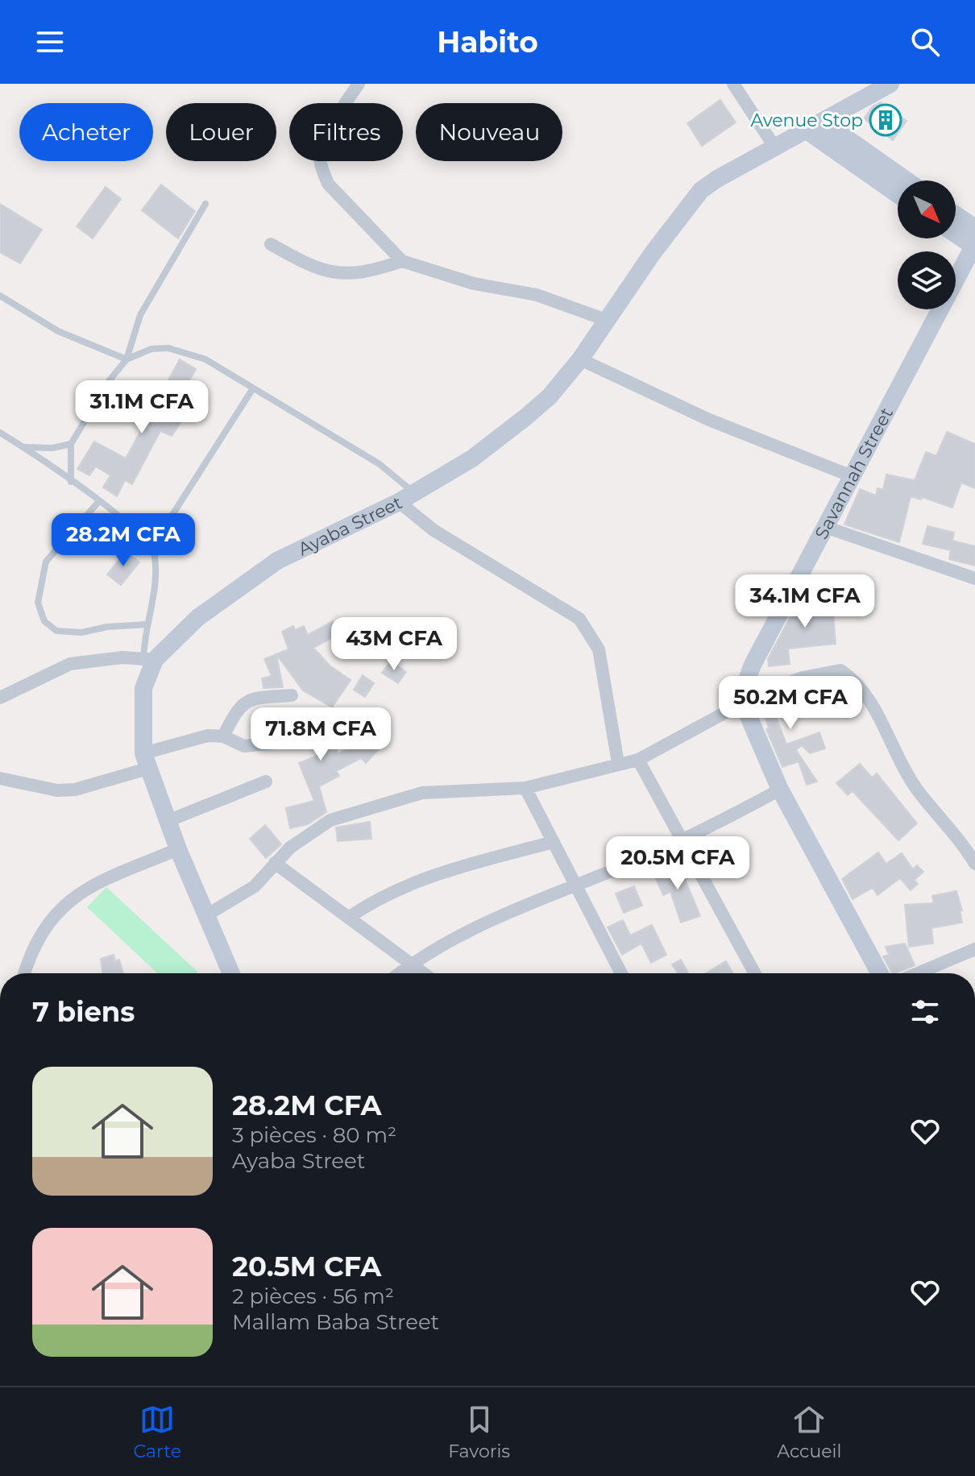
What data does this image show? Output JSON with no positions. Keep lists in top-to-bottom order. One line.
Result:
{"streets":{"main road":["Savannah Street","Ayaba Street"]},"places":{"building":["Avenue Stop"]},"north":"bottom right","page":{"header":"Habito","chip":["Acheter","Louer","Filtres","Nouveau"],"price":["31.1M CFA","28.2M CFA","34.1M CFA","43M CFA","50.2M CFA","71.8M CFA","20.5M CFA"],"heading":"7 biens","list":[{"name":"28.2M CFA","note":"3 pièces · 80 m² · Ayaba Street"},{"name":"20.5M CFA","note":"2 pièces · 56 m² · Mallam Baba Street"}],"tabs":["Carte","Favoris","Accueil"]}}
